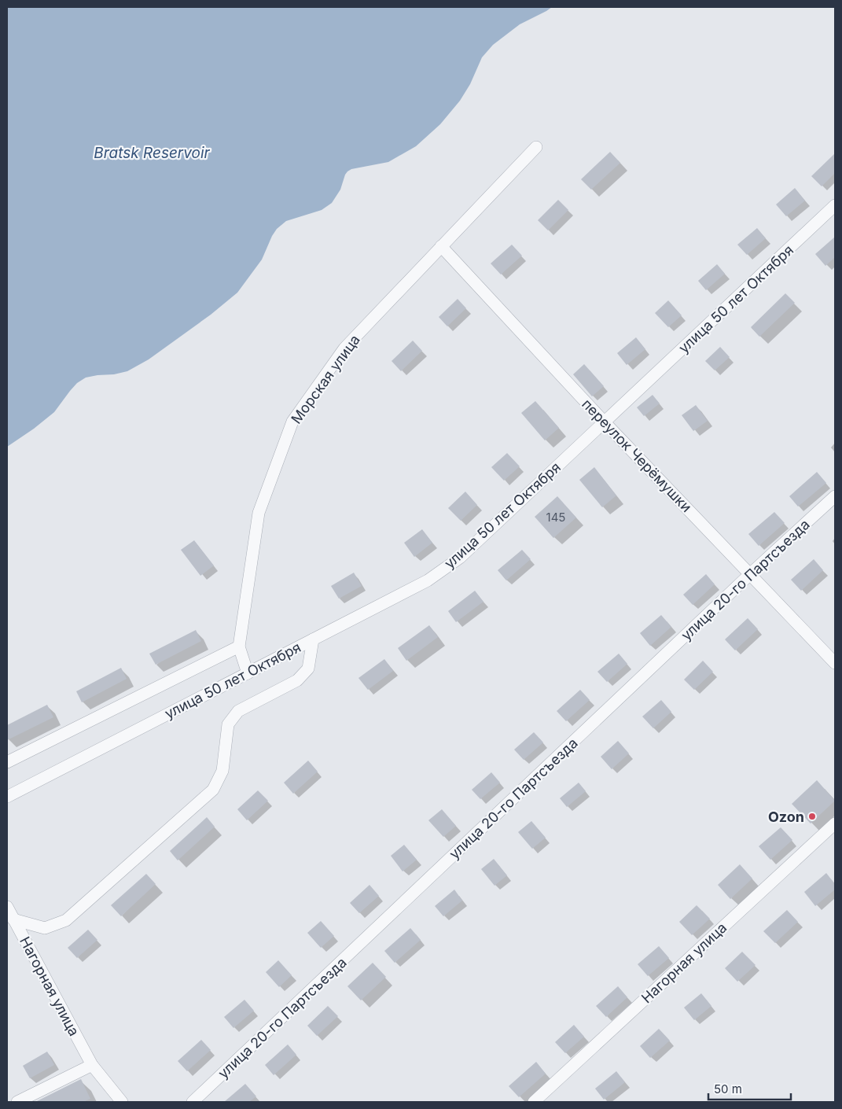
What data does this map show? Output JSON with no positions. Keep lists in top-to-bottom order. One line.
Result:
{"streets":{"street":["улица 50 лет Октября","Морская улица","переулок Черёмушки","улица 20-го Партсъезда","Нагорная улица"]},"crossings":[["улица 50 лет Октября","Морская улица"],["улица 50 лет Октября","переулок Черёмушки"],["Морская улица","переулок Черёмушки"],["переулок Черёмушки","улица 20-го Партсъезда"]],"water":["Bratsk Reservoir"],"places":["Ozon"],"house_numbers":["145"],"scale_bar":"50 m"}
